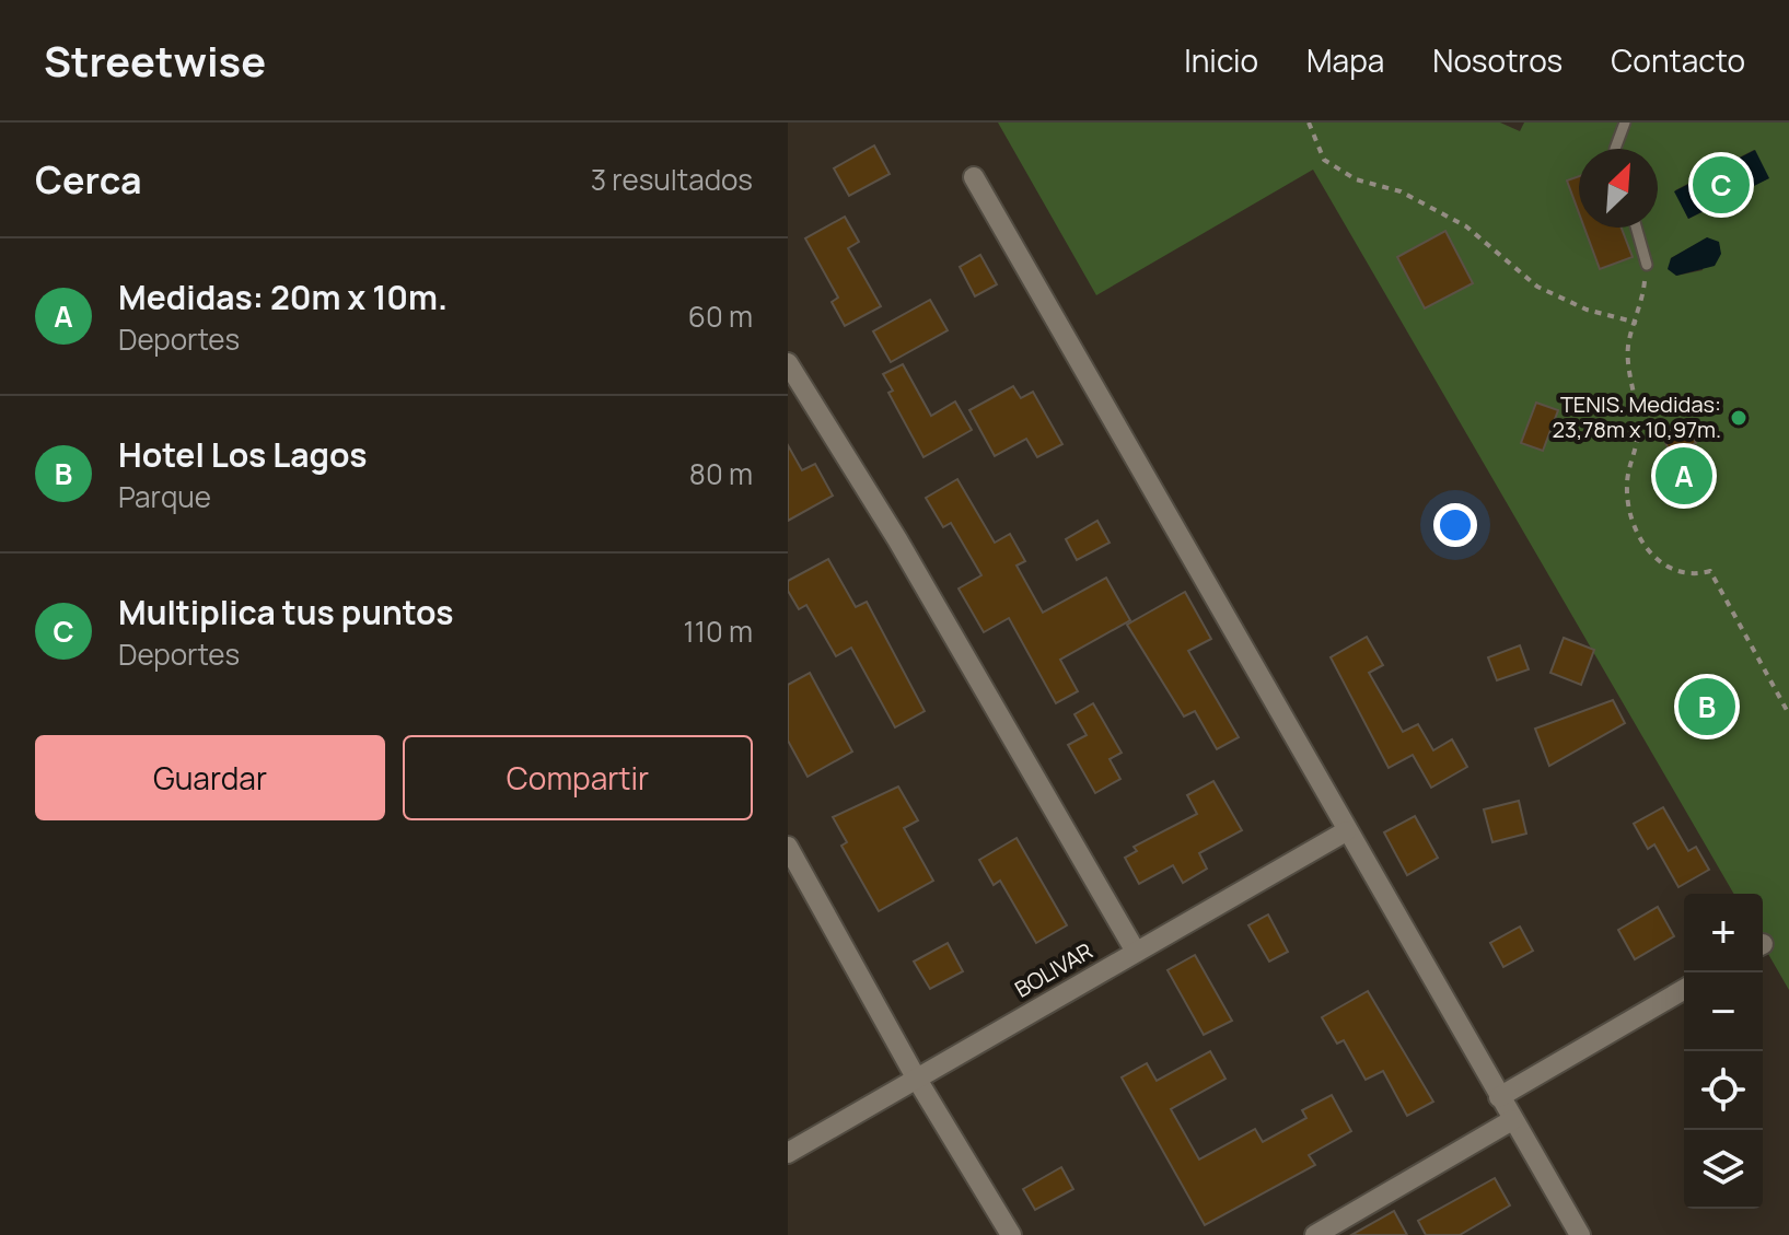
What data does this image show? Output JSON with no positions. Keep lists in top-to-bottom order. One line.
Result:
{"streets":{"street":["BOLIVAR"]},"places":["TENIS. Medidas: 23,78m x 10,97m."],"north":"top right","page":{"header":"Streetwise","nav":["Inicio","Mapa","Nosotros","Contacto"],"heading":["Cerca","3 resultados"],"pins":["C","A","B"],"list":[{"mark":"A","name":"Medidas: 20m x 10m.","note":"Deportes","value":"60 m"},{"mark":"B","name":"Hotel Los Lagos","note":"Parque","value":"80 m"},{"mark":"C","name":"Multiplica tus puntos","note":"Deportes","value":"110 m"}],"buttons":["Guardar","Compartir"],"map_buttons":["+","−"]}}
